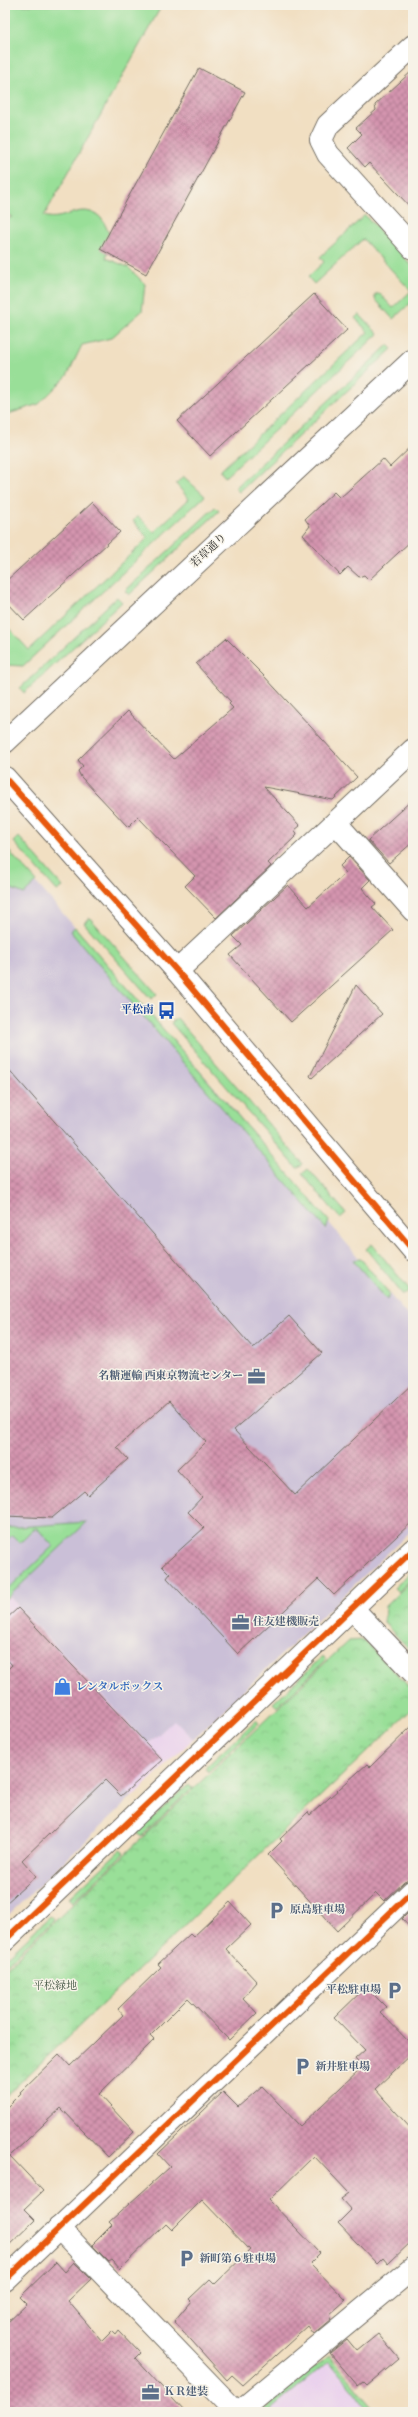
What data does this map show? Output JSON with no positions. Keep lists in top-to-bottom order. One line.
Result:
{"streets":{"street":["若草通り"]},"parks":["平松緑地"],"places":{"bus stop":["平松南"],"office":["名糖運輸 西東京物流センター","住友建機販売","ＫＲ建装"],"shop":["レンタルボックス"],"parking":["原島駐車場","平松駐車場","新井駐車場","新町第６駐車場"]}}
